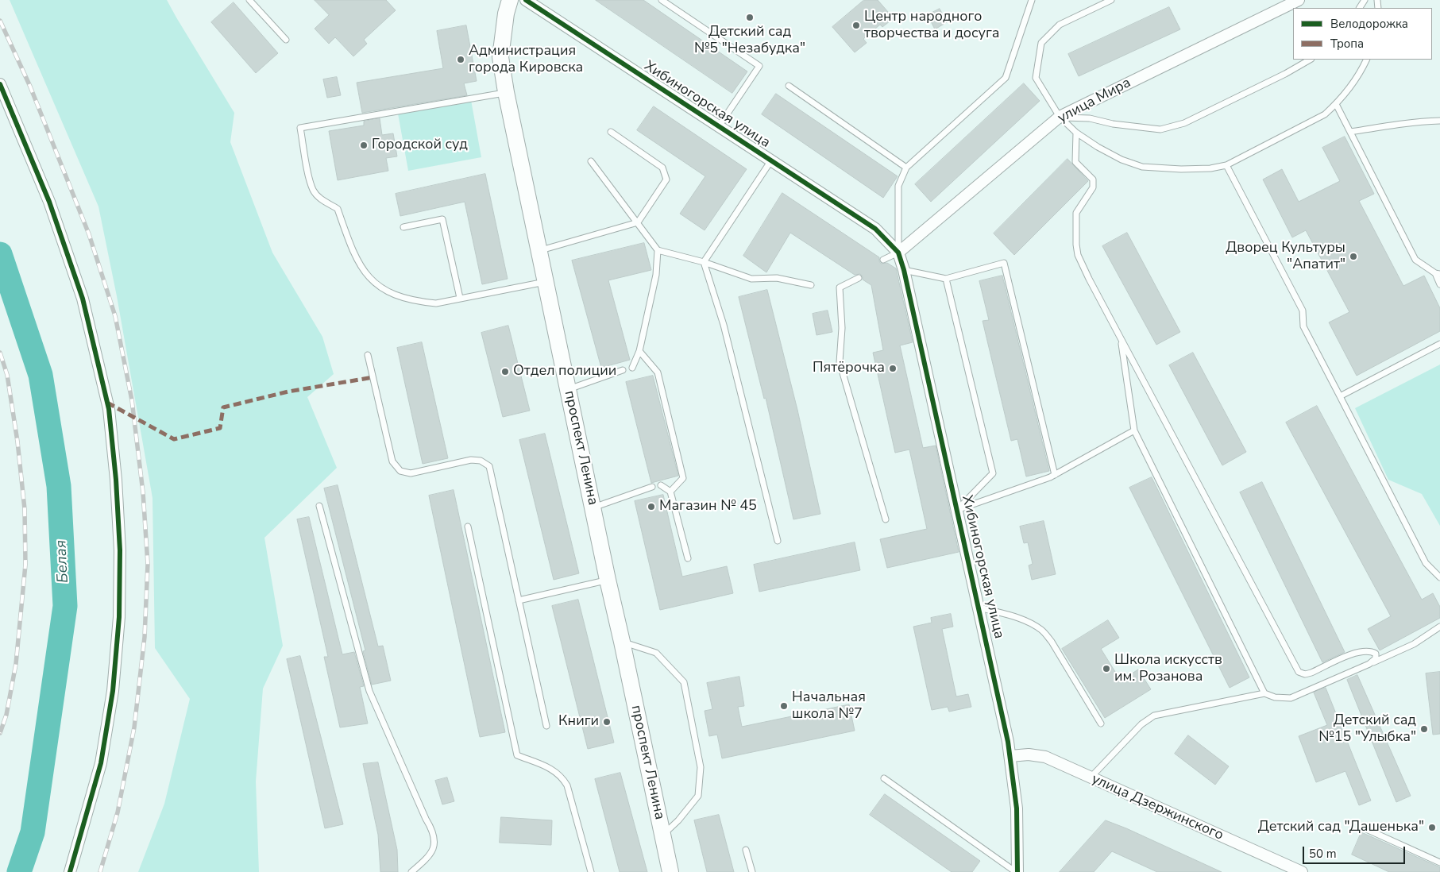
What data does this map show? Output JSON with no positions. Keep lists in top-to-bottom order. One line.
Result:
{"streets":{"main road":["проспект Ленина"],"street":["улица Мира","Хибиногорская улица","улица Дзержинского"]},"crossings":[["улица Мира","Хибиногорская улица"],["Хибиногорская улица","улица Дзержинского"]],"water":["Белая"],"places":["Детский сад №5 \"Незабудка\"","Центр народного творчества и досуга","Администрация города Кировска","Городской суд","Дворец Культуры \"Апатит\"","Пятёрочка","Отдел полиции","Магазин № 45","Школа искусств им. Розанова","Начальная школа №7","Книги","Детский сад №15 \"Улыбка\"","Детский сад \"Дашенька\""],"legend":["Велодорожка","Тропа"],"scale_bar":"50 m"}
